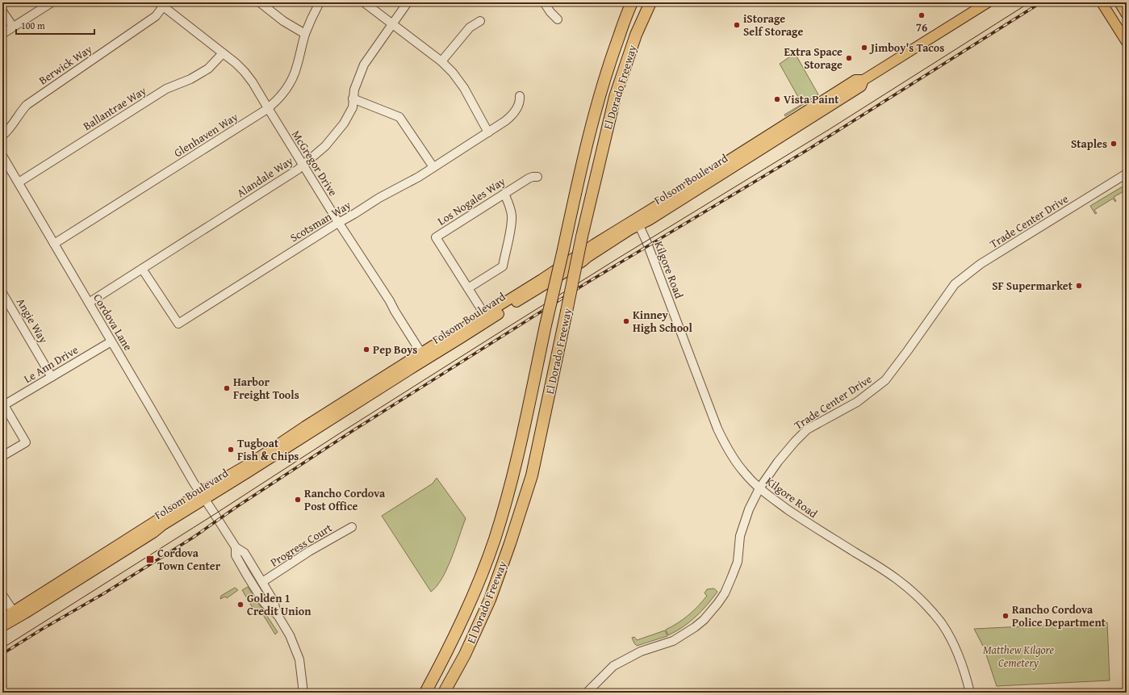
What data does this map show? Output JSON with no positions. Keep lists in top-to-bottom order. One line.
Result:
{"streets":{"highway":["El Dorado Freeway"],"main road":["Folsom Boulevard"],"street":["Berwick Way","Ballantrae Way","Glenhaven Way","McGregor Drive","Alandale Way","Los Nogales Way","Scotsman Way","Trade Center Drive","Kilgore Road","Angie Way","Cordova Lane","Le Ann Drive","Progress Court"]},"crossings":[["Berwick Way","McGregor Drive"],["Ballantrae Way","McGregor Drive"],["Ballantrae Way","Cordova Lane"],["Glenhaven Way","McGregor Drive"],["Glenhaven Way","Cordova Lane"],["McGregor Drive","Alandale Way"],["McGregor Drive","Folsom Boulevard"],["McGregor Drive","Scotsman Way"],["Alandale Way","Scotsman Way"],["Alandale Way","Cordova Lane"],["Folsom Boulevard","Los Nogales Way"],["Folsom Boulevard","Kilgore Road"],["Folsom Boulevard","Cordova Lane"],["Trade Center Drive","Kilgore Road"],["Angie Way","Le Ann Drive"],["Cordova Lane","Le Ann Drive"]],"parks":["Matthew Kilgore Cemetery"],"places":{"other":["76","iStorage Self Storage","Jimboy's Tacos","Extra Space Storage","Vista Paint","Staples","SF Supermarket","Kinney High School","Pep Boys","Harbor Freight Tools","Tugboat Fish & Chips","Rancho Cordova Post Office","Golden 1 Credit Union","Rancho Cordova Police Department"],"transit":["Cordova Town Center"]},"scale_bar":"100 m"}
